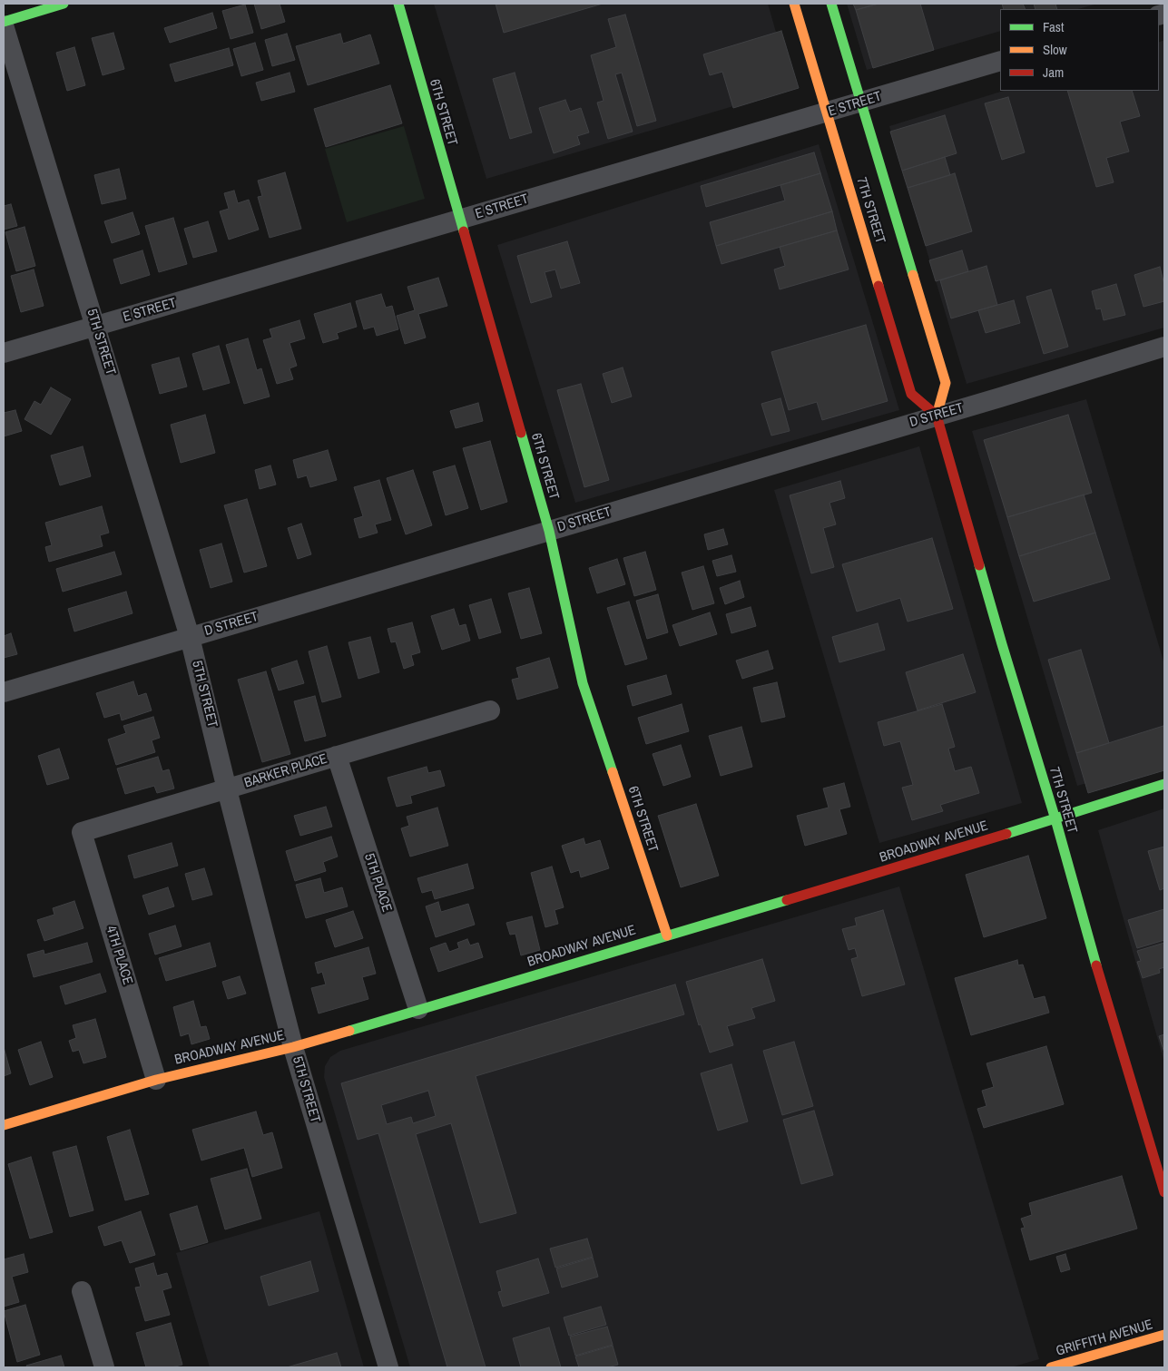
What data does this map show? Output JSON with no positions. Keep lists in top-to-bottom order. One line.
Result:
{"streets":{"street":["E STREET","6TH STREET","7TH STREET","5TH STREET","D STREET","BARKER PLACE","BROADWAY AVENUE","5TH PLACE","4TH PLACE","GRIFFITH AVENUE"]},"crossings":[["E STREET","6TH STREET"],["E STREET","7TH STREET"],["E STREET","5TH STREET"],["6TH STREET","D STREET"],["6TH STREET","BROADWAY AVENUE"],["7TH STREET","D STREET"],["7TH STREET","BROADWAY AVENUE"],["5TH STREET","D STREET"],["5TH STREET","BARKER PLACE"],["5TH STREET","BROADWAY AVENUE"],["BARKER PLACE","5TH PLACE"],["BARKER PLACE","4TH PLACE"],["BROADWAY AVENUE","5TH PLACE"],["BROADWAY AVENUE","4TH PLACE"]],"legend":["Fast","Slow","Jam"]}
